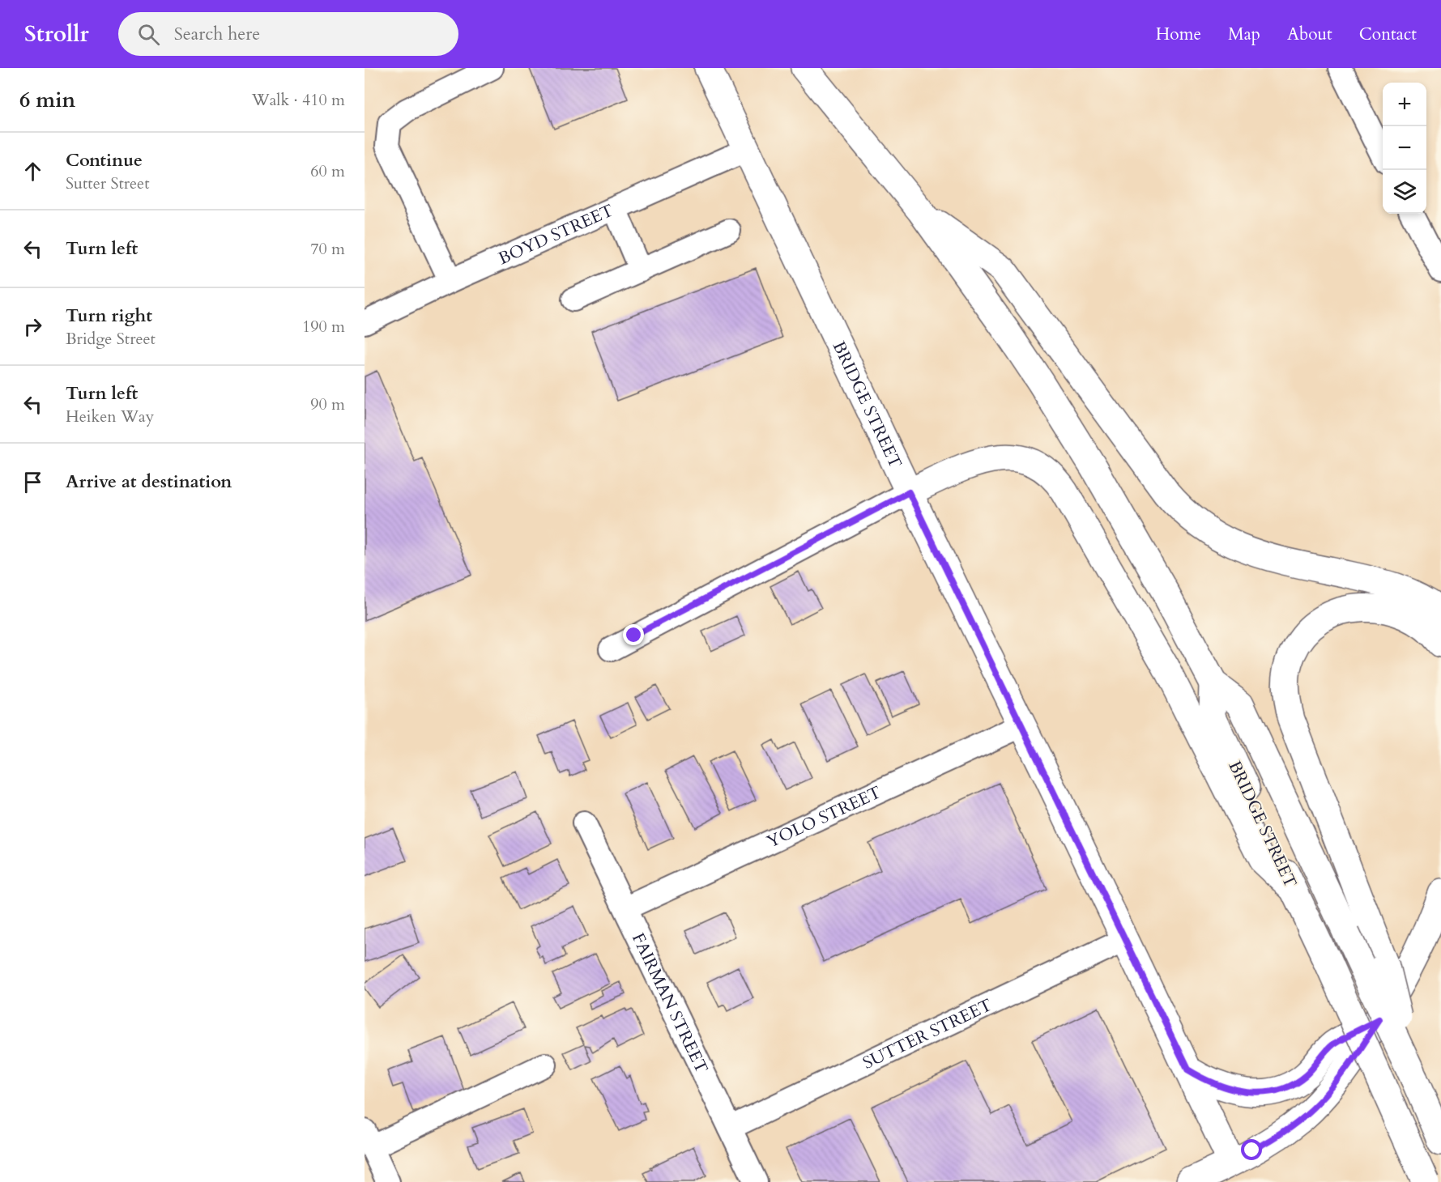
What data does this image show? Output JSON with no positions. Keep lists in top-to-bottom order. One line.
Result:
{"streets":{"main road":["BRIDGE STREET"],"street":["BOYD STREET","YOLO STREET","FAIRMAN STREET","SUTTER STREET"]},"crossings":[["BOYD STREET","BRIDGE STREET"],["BRIDGE STREET","YOLO STREET"],["BRIDGE STREET","SUTTER STREET"],["YOLO STREET","FAIRMAN STREET"],["FAIRMAN STREET","SUTTER STREET"]],"page":{"header":"Strollr","search":"Search here","nav":["Home","Map","About","Contact"],"heading":["6 min","Walk · 410 m"],"map_buttons":["+","−"],"list":[["Continue","Sutter Street","60 m"],["Turn left","70 m"],["Turn right","Bridge Street","190 m"],["Turn left","Heiken Way","90 m"],"Arrive at destination"]}}
